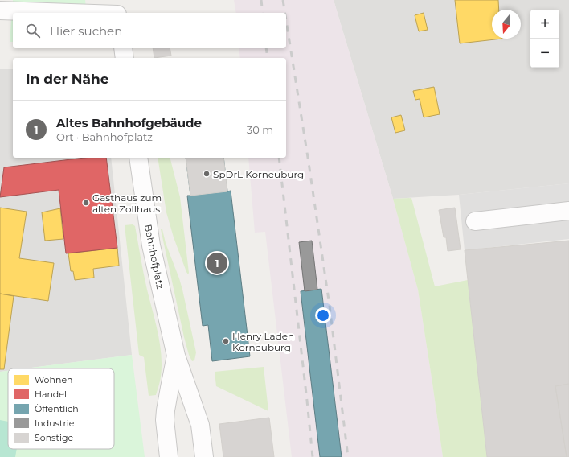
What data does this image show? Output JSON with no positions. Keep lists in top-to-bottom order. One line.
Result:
{"streets":{"street":["Bahnhofplatz"]},"places":["SpDrL Korneuburg","Gasthaus zum alten Zollhaus","Henry Laden Korneuburg"],"legend":["Wohnen","Handel","Öffentlich","Industrie","Sonstige"],"north":"bottom","page":{"map_buttons":["+","−"],"search":"Hier suchen","heading":"In der Nähe","list":[{"mark":"1","name":"Altes Bahnhofgebäude","note":"Ort · Bahnhofplatz","value":"30 m"}],"pins":"1"}}
